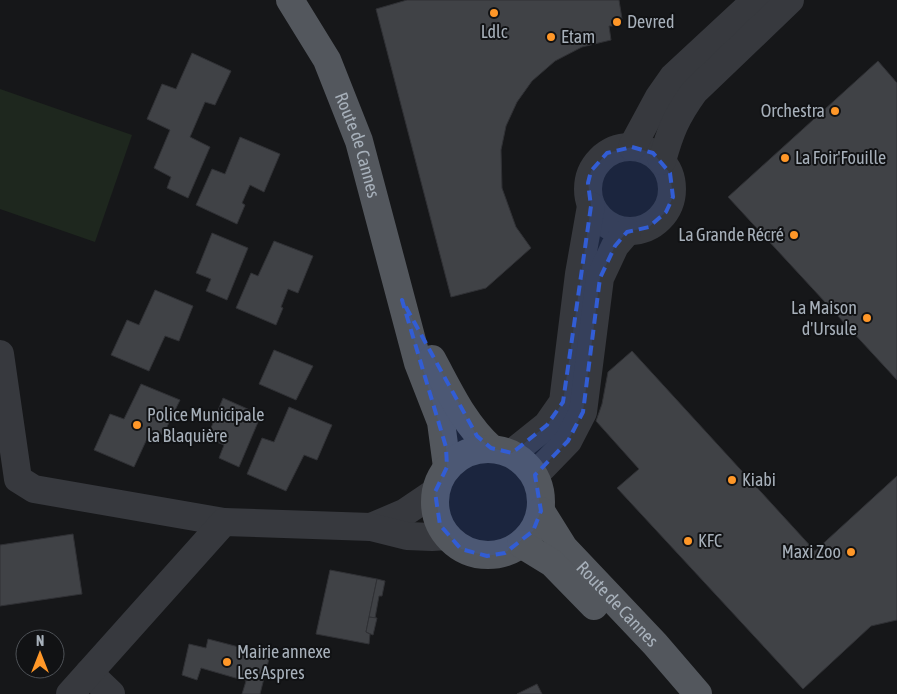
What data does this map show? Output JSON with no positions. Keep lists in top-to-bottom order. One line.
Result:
{"streets":{"main road":["Route de Cannes"]},"places":["Ldlc","Devred","Etam","Orchestra","La Foir'Fouille","La Grande Récré","La Maison d'Ursule","Police Municipale la Blaquière","Kiabi","KFC","Maxi Zoo","Mairie annexe Les Aspres"],"north":"top"}
